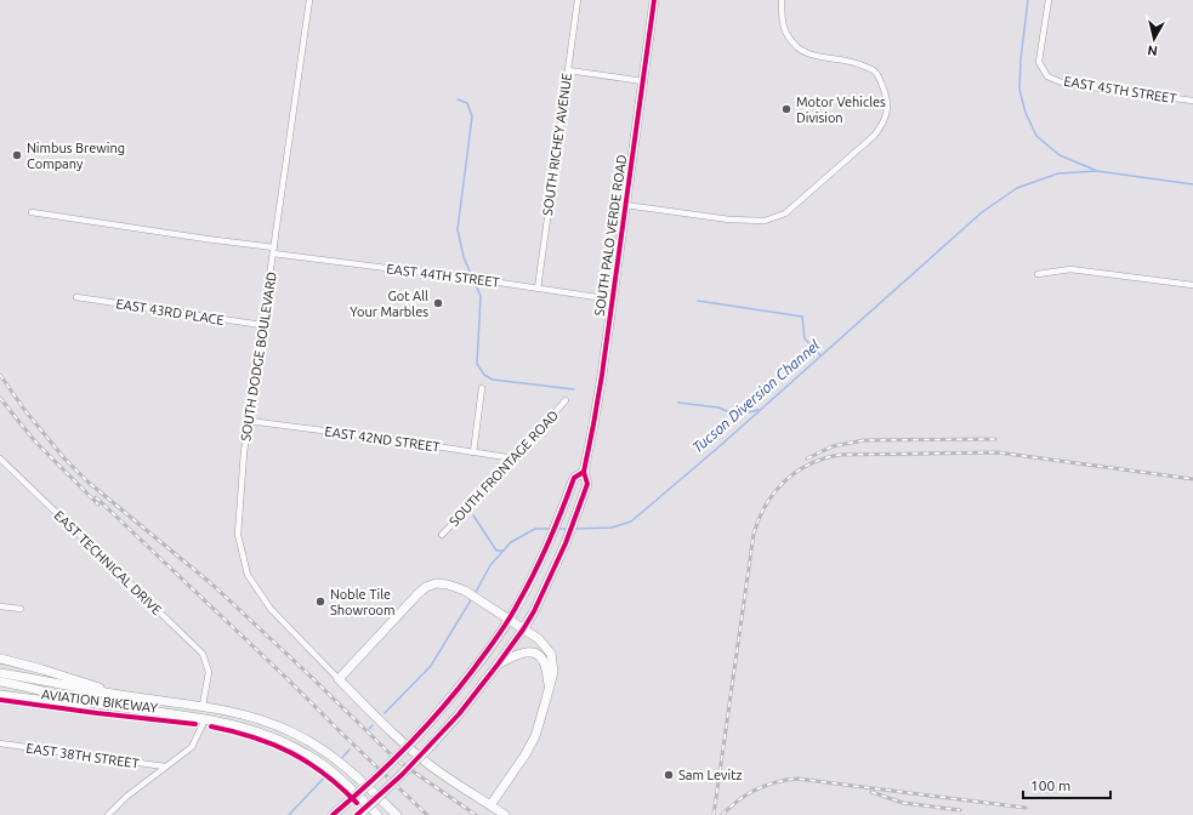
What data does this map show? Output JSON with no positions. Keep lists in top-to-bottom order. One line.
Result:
{"streets":{"main road":["SOUTH PALO VERDE ROAD"],"street":["EAST 45TH STREET","SOUTH RICHEY AVENUE","EAST 44TH STREET","EAST 43RD PLACE","SOUTH DODGE BOULEVARD","EAST 42ND STREET","SOUTH FRONTAGE ROAD","EAST TECHNICAL DRIVE","EAST 38TH STREET"],"cycle path":["AVIATION BIKEWAY"]},"crossings":[["SOUTH RICHEY AVENUE","EAST 44TH STREET"],["SOUTH PALO VERDE ROAD","EAST 44TH STREET"],["EAST 44TH STREET","SOUTH DODGE BOULEVARD"],["EAST 43RD PLACE","SOUTH DODGE BOULEVARD"],["SOUTH DODGE BOULEVARD","EAST 42ND STREET"],["EAST 42ND STREET","SOUTH FRONTAGE ROAD"]],"water":["Tucson Diversion Channel"],"places":["Motor Vehicles Division","Nimbus Brewing Company","Got All Your Marbles","Noble Tile Showroom","Sam Levitz"],"scale_bar":"100 m","north":"bottom"}
